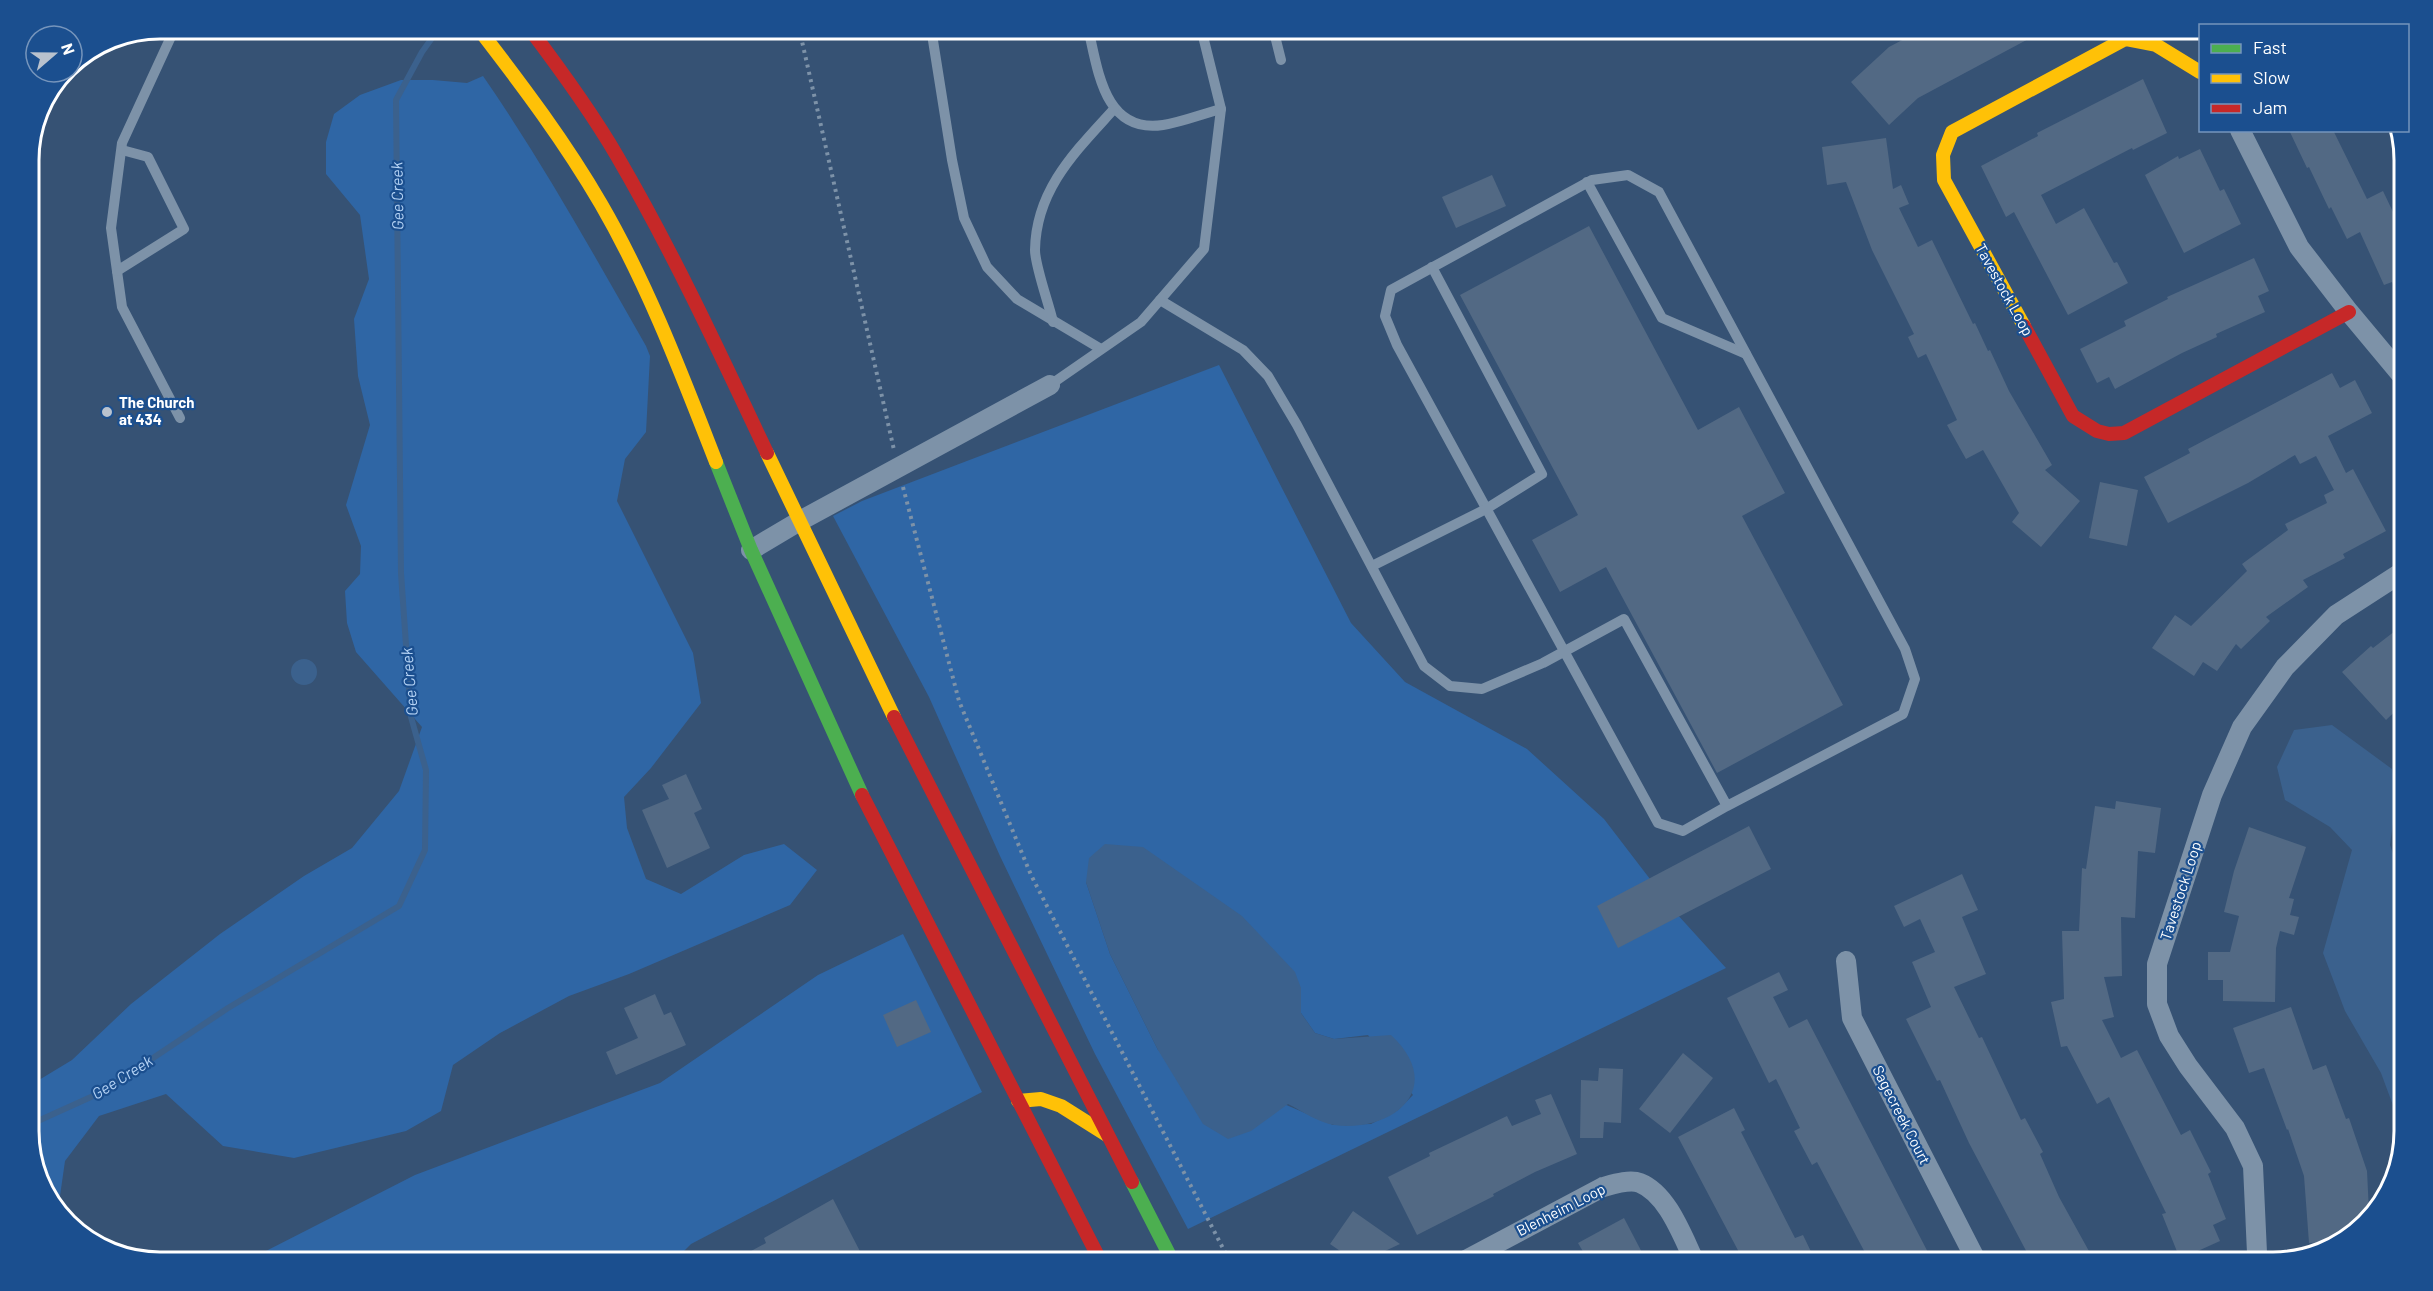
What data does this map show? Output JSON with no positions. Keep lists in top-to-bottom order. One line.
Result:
{"streets":{"main road":["Tavestock Loop"],"street":["Sagecreek Court","Blenheim Loop"]},"water":["Gee Creek"],"places":["The Church at 434"],"legend":["Fast","Slow","Jam"],"north":"right"}
